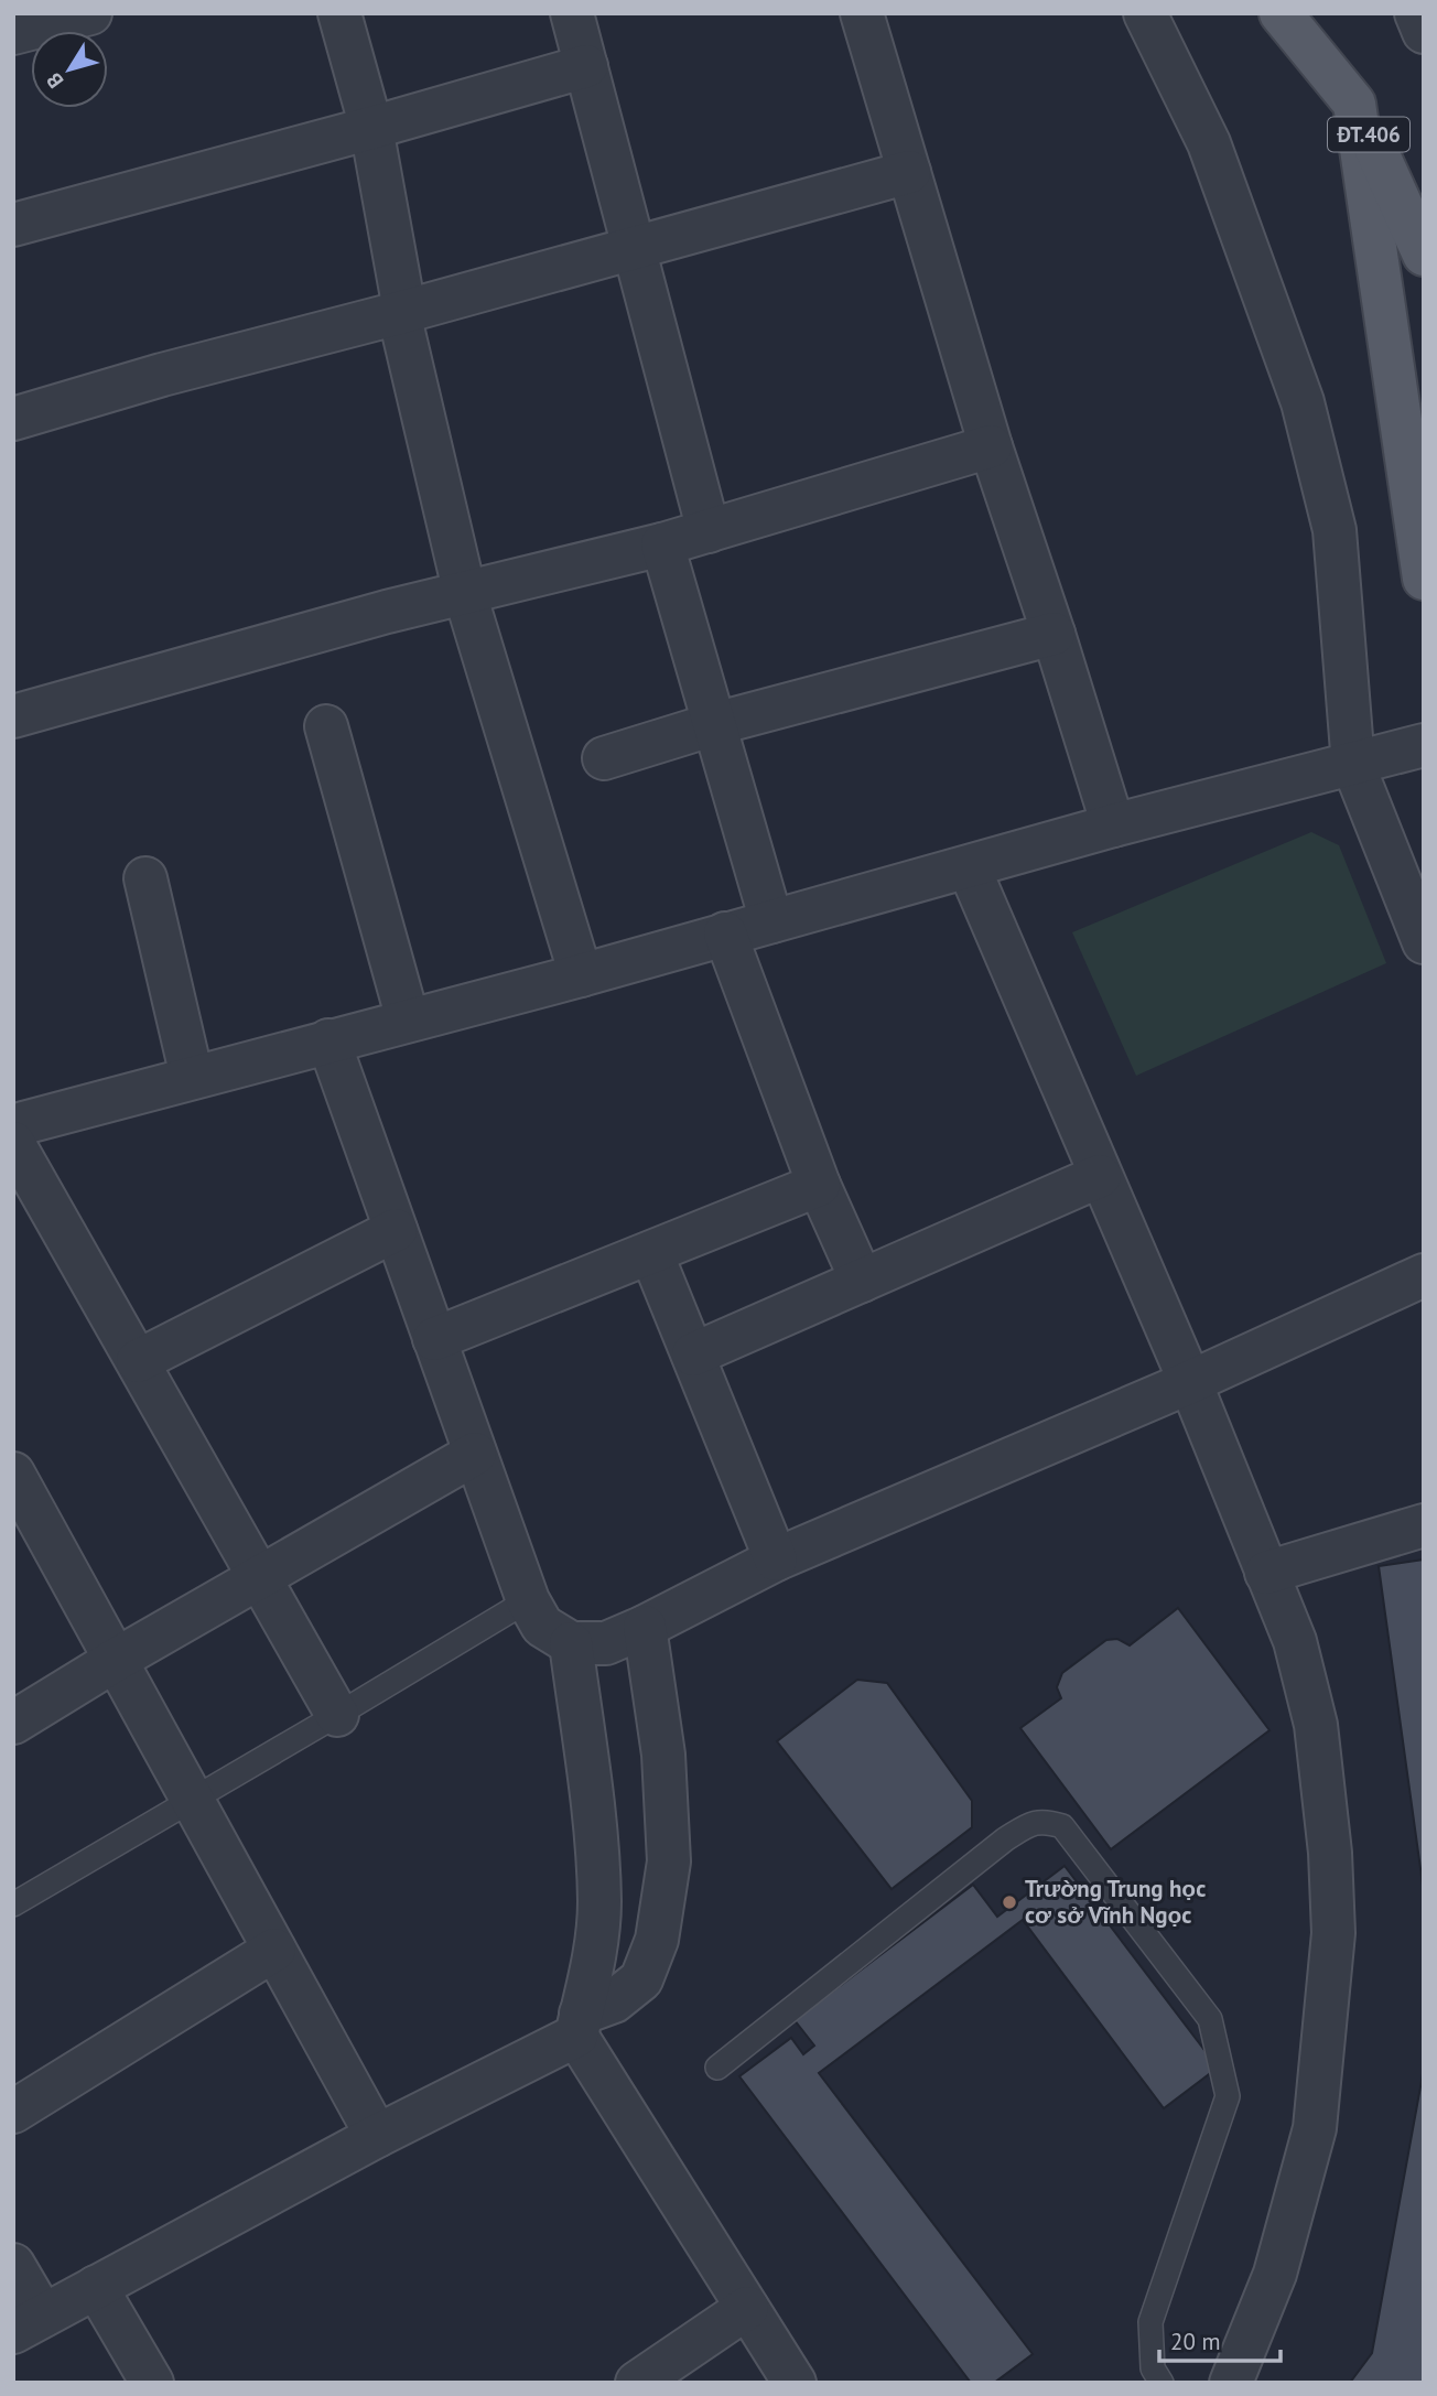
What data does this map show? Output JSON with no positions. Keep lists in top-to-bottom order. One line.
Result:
{"streets":{"main road":["ĐT.406"]},"places":["Trường Trung học cơ sở Vĩnh Ngọc"],"scale_bar":"20 m","north":"bottom left"}
